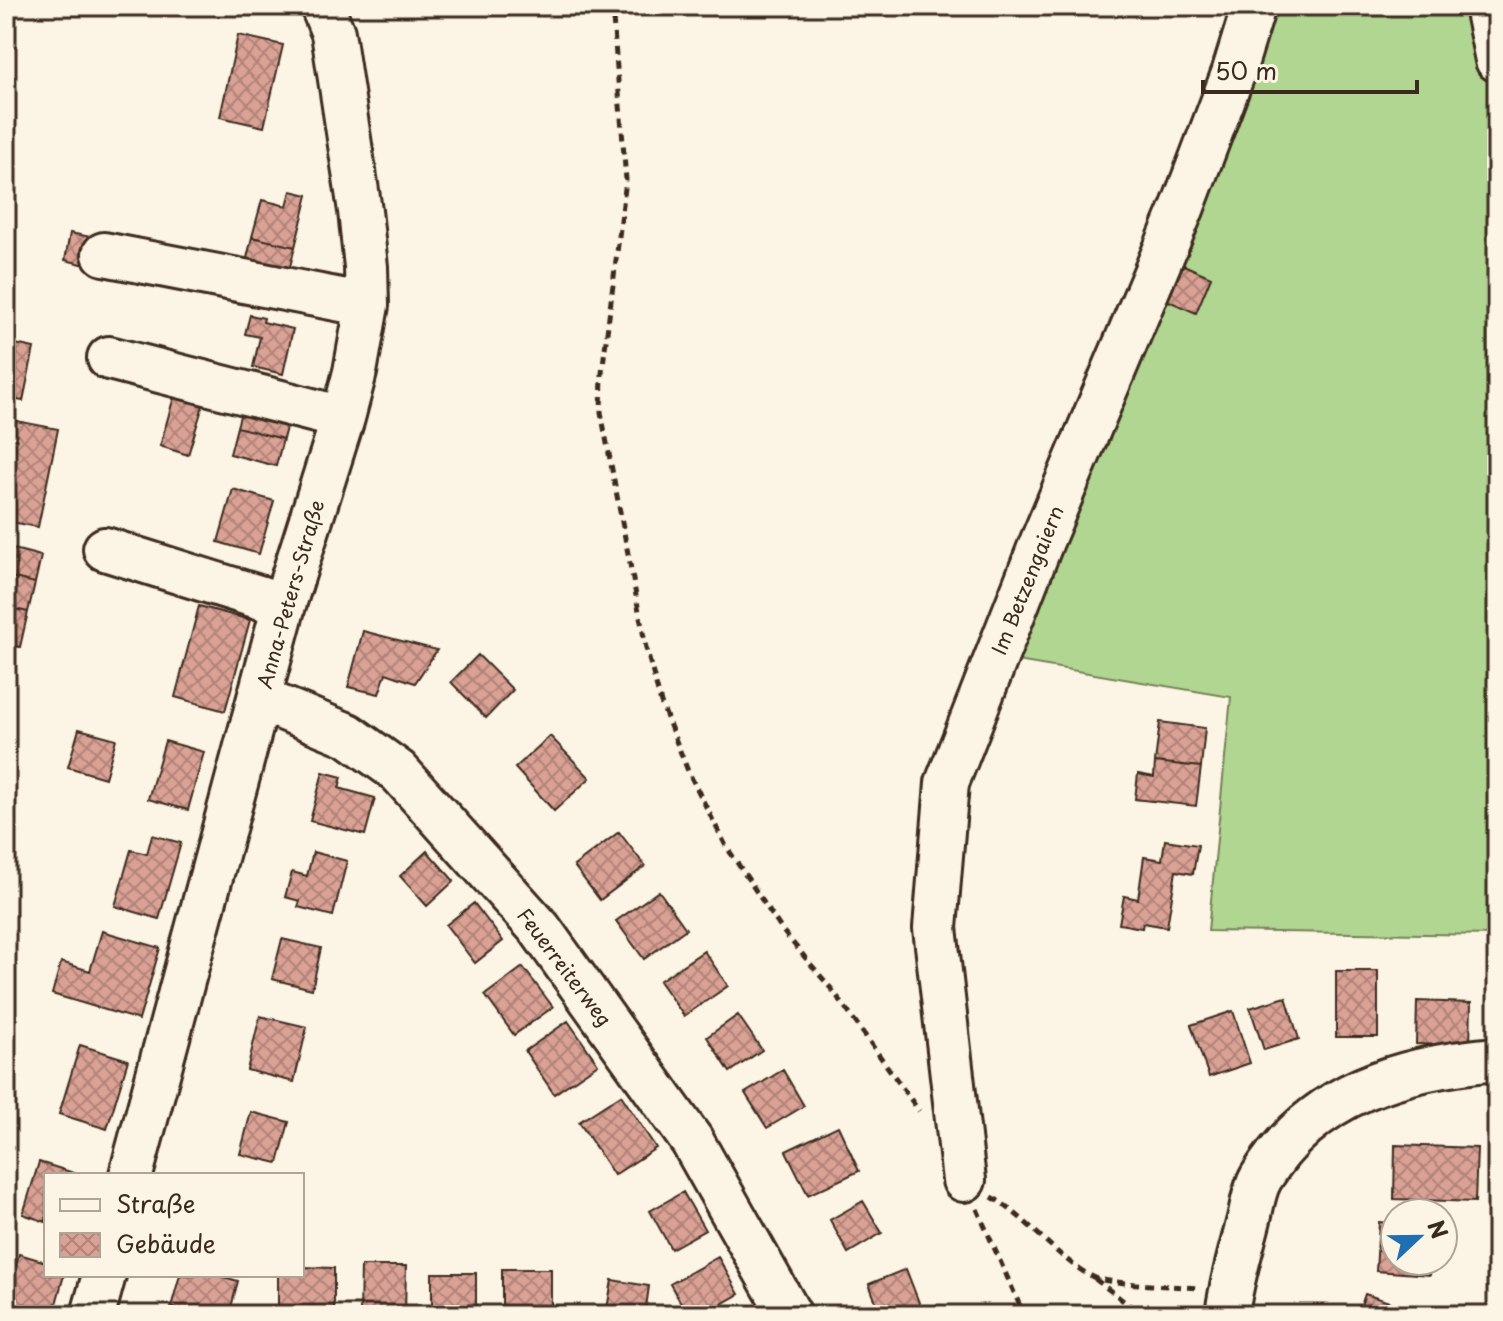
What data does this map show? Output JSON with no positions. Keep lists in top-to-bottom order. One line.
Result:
{"streets":{"street":["Im Betzengaiern","Anna-Peters-Straße","Feuerreiterweg"]},"crossings":[["Anna-Peters-Straße","Feuerreiterweg"]],"legend":["Straße","Gebäude"],"scale_bar":"50 m","north":"right"}
